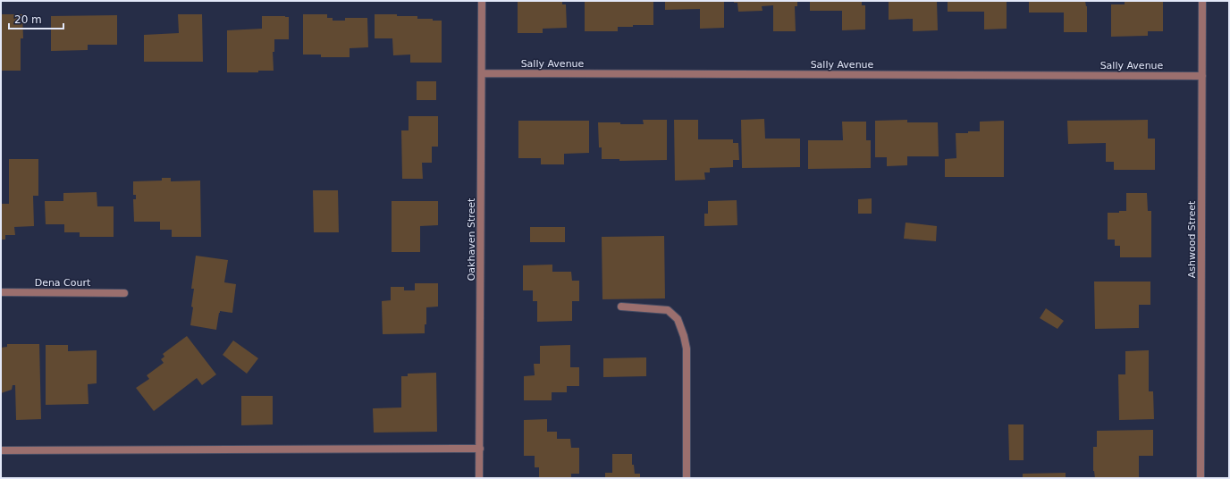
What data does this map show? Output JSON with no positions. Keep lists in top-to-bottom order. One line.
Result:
{"streets":{"street":["Sally Avenue","Oakhaven Street","Ashwood Street","Dena Court"]},"crossings":[["Sally Avenue","Oakhaven Street"],["Sally Avenue","Ashwood Street"]],"scale_bar":"20 m"}
